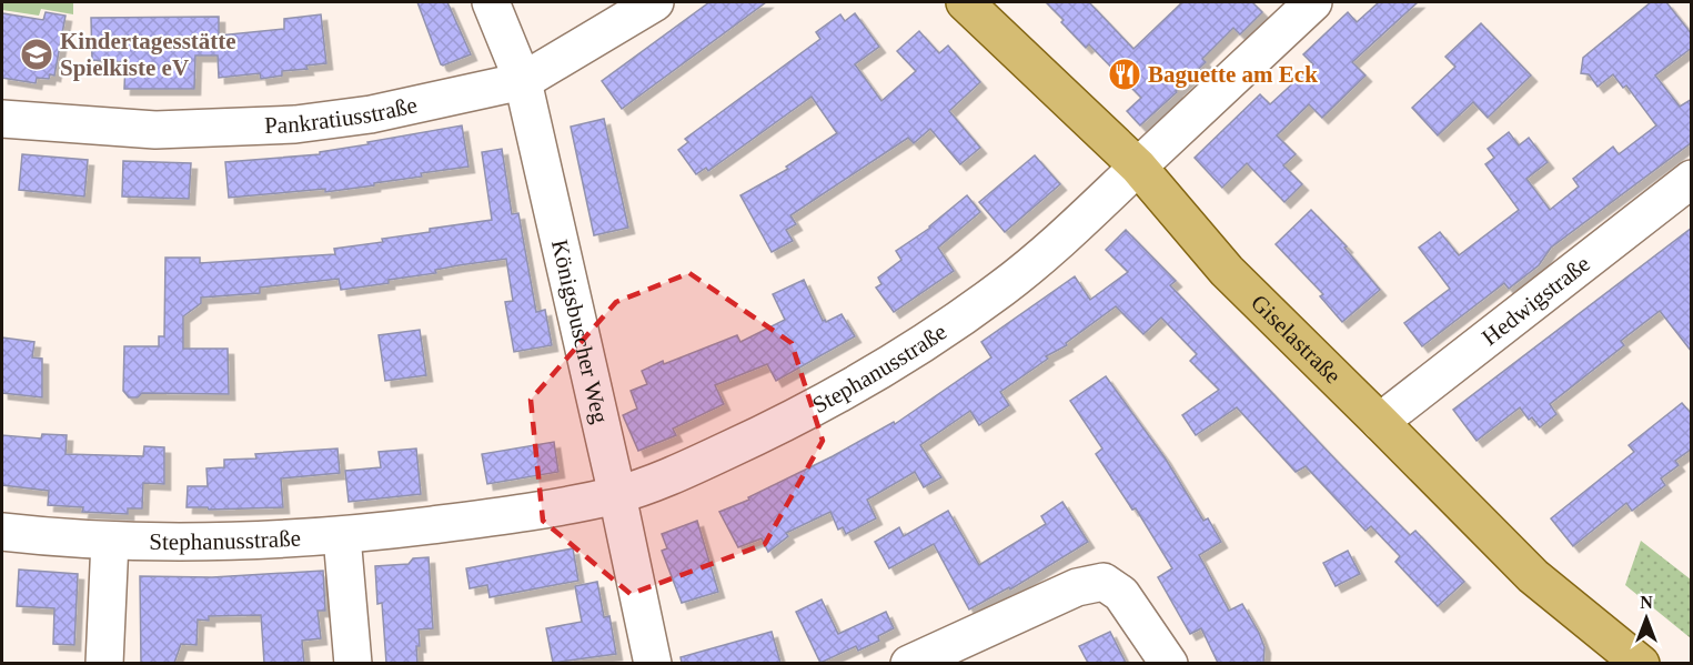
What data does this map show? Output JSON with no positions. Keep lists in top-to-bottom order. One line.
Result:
{"streets":{"main road":["Giselastraße"],"street":["Pankratiusstraße","Hedwigstraße","Königsbuscher Weg","Stephanusstraße"]},"crossings":[["Pankratiusstraße","Königsbuscher Weg"],["Hedwigstraße","Giselastraße"],["Königsbuscher Weg","Stephanusstraße"],["Giselastraße","Stephanusstraße"]],"places":{"school or university":["Kindertagesstätte Spielkiste eV"],"restaurant":["Baguette am Eck"]},"north":"top"}
